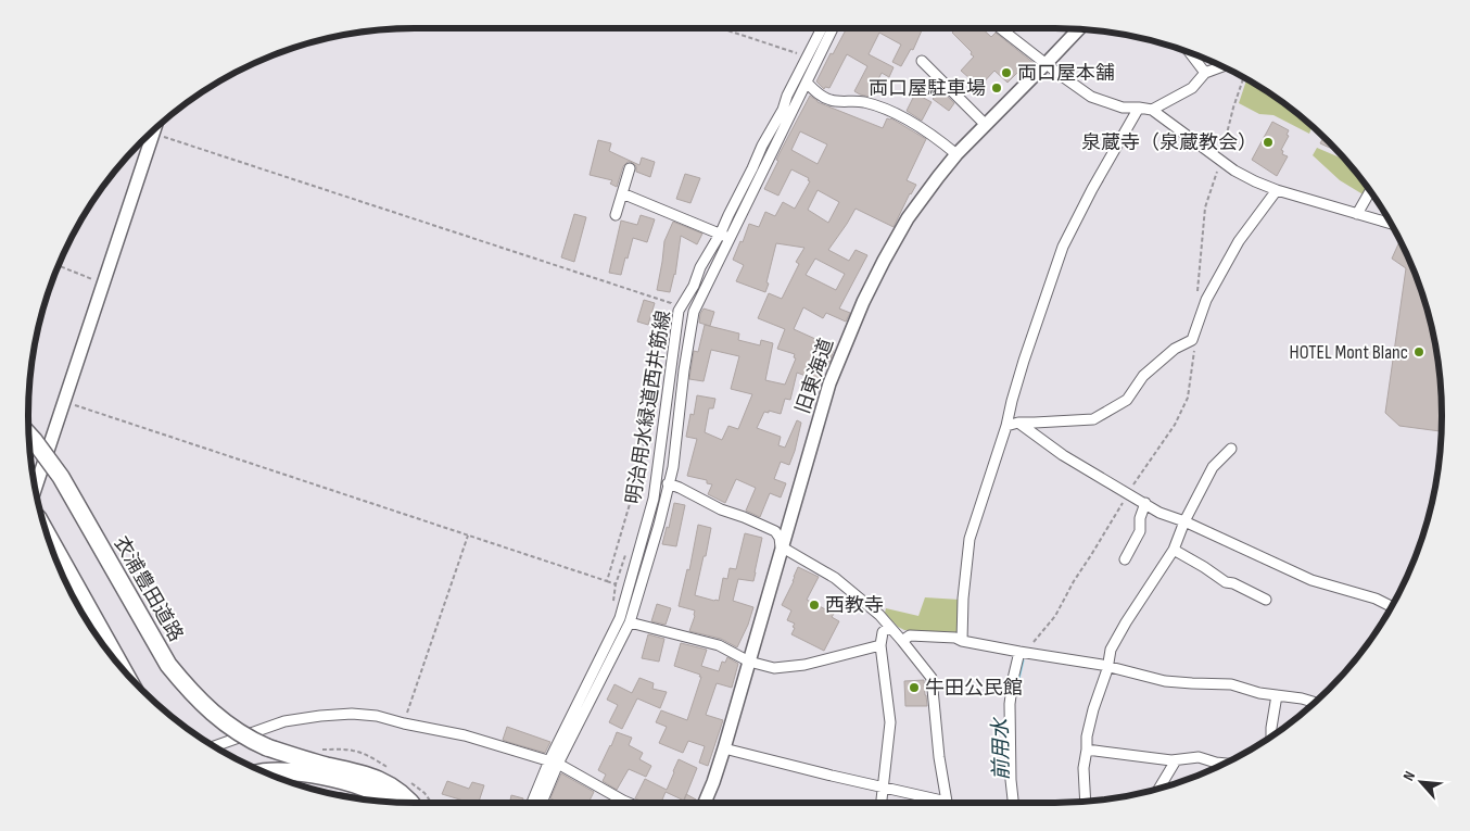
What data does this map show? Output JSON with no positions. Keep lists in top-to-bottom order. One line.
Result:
{"streets":{"highway":["衣浦豊田道路"],"street":["旧東海道","明治用水緑道西井筋線"]},"water":["前用水"],"places":["両口屋本舗","両口屋駐車場","泉蔵寺（泉蔵教会）","HOTEL Mont Blanc","西教寺","牛田公民館"],"north":"top left"}
